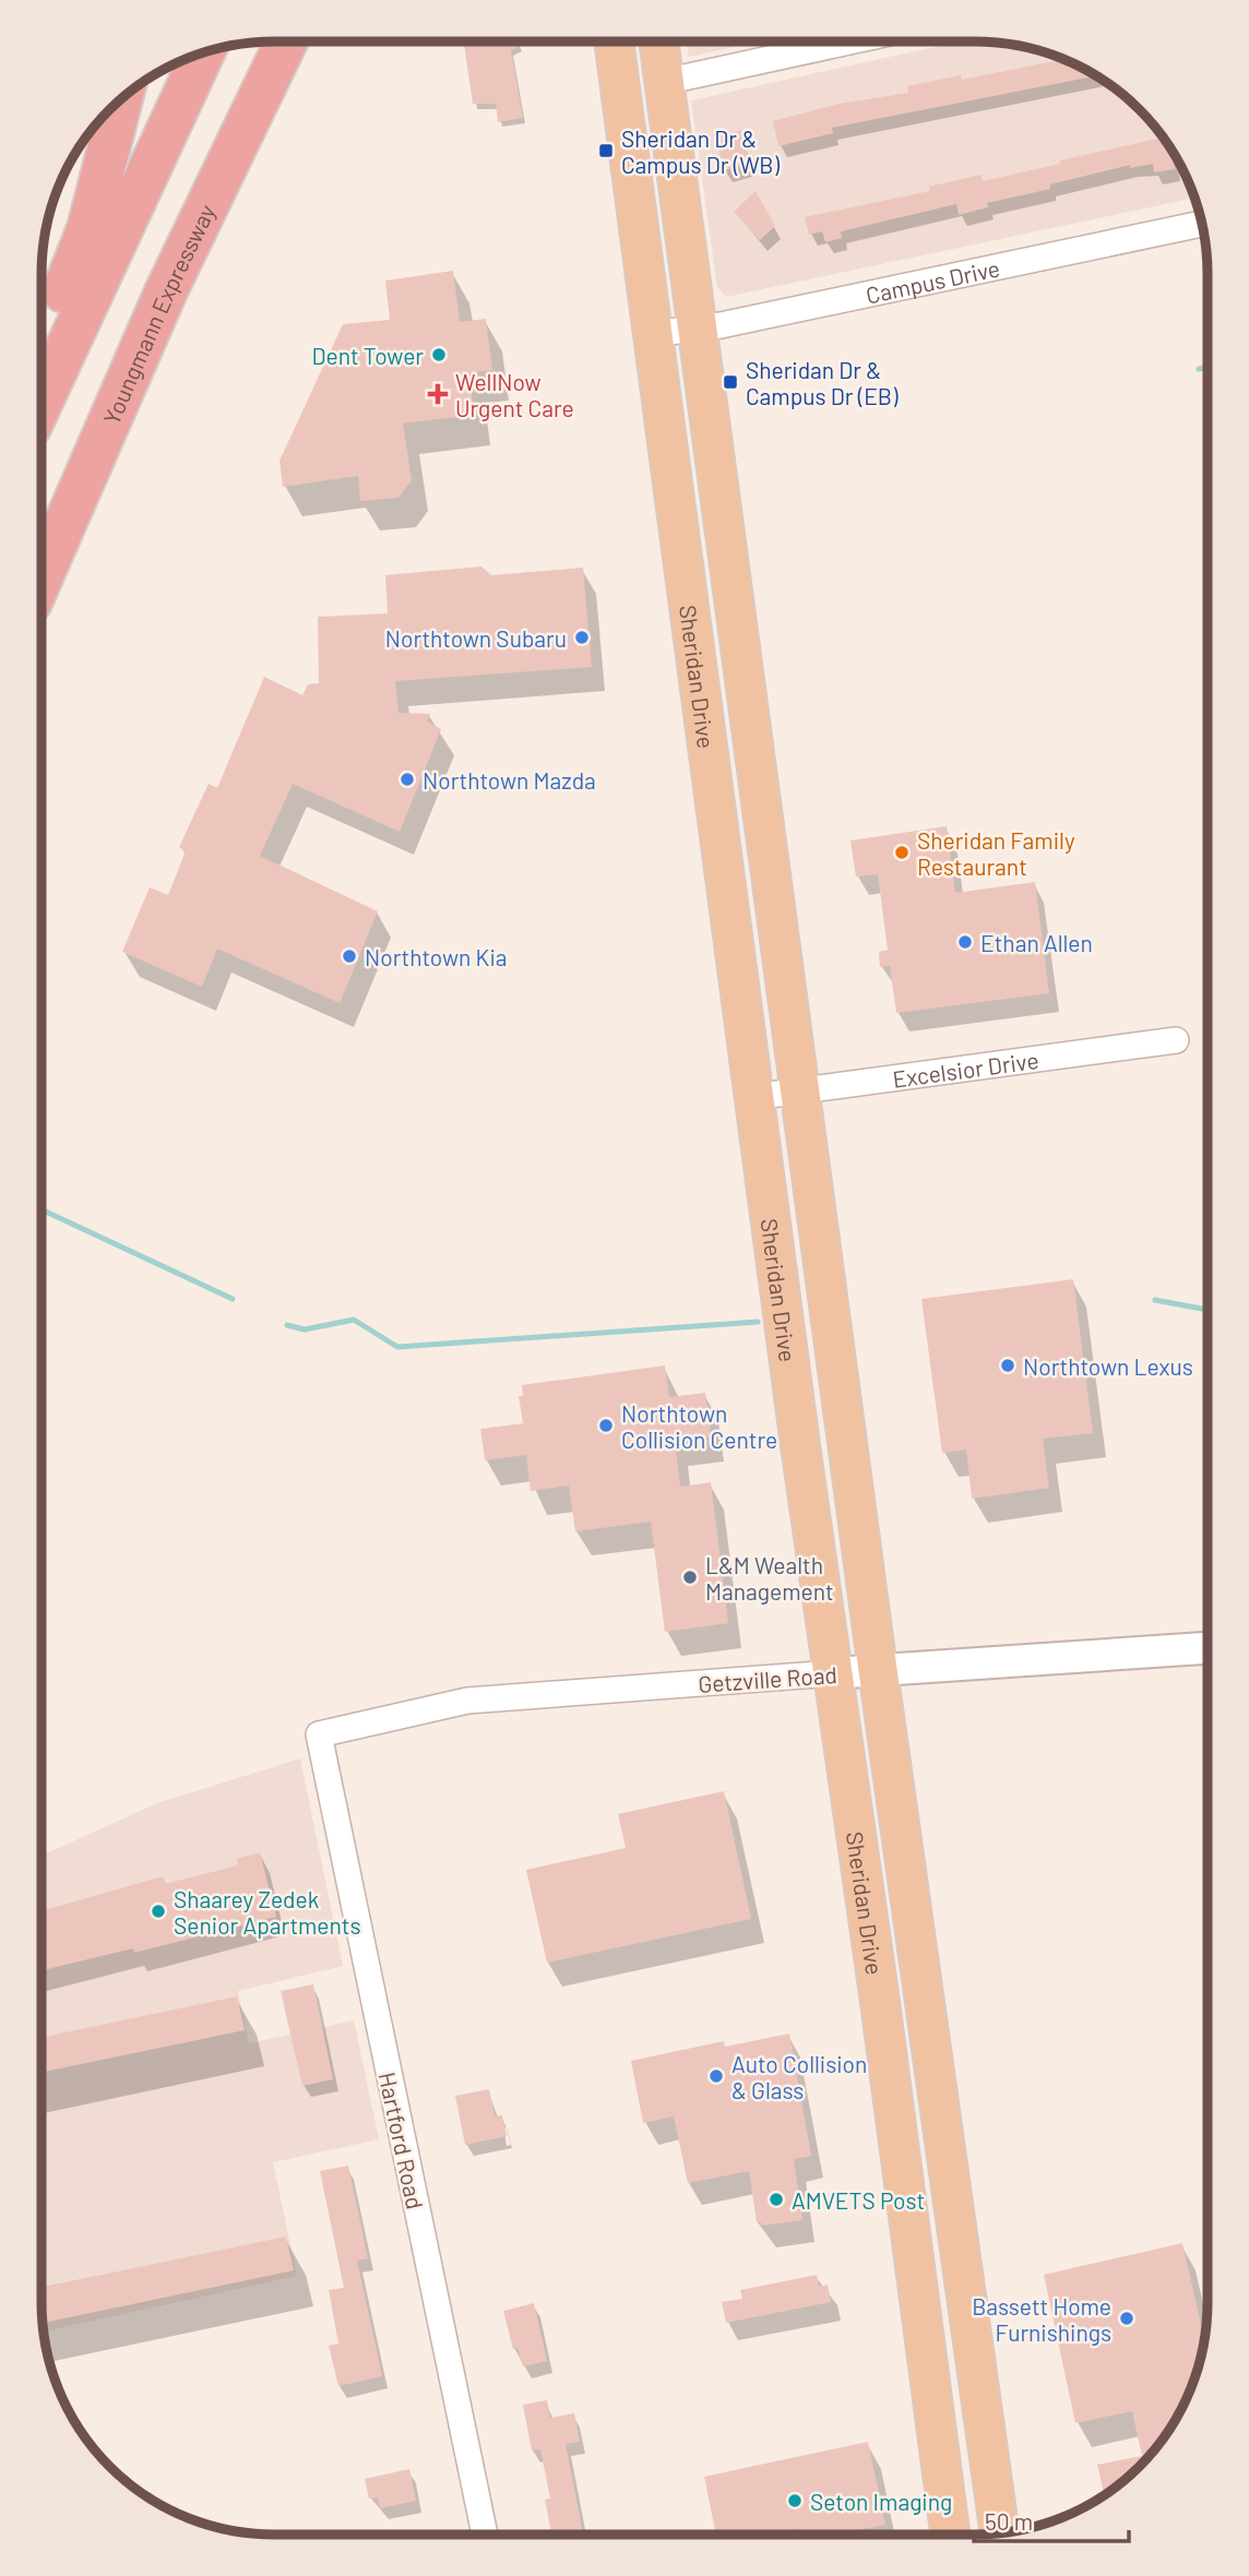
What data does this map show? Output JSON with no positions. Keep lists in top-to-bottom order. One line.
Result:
{"streets":{"highway":["Youngmann Expressway"],"main road":["Sheridan Drive"],"street":["Campus Drive","Excelsior Drive","Getzville Road","Hartford Road"]},"crossings":[["Campus Drive","Sheridan Drive"],["Sheridan Drive","Excelsior Drive"],["Sheridan Drive","Getzville Road"],["Getzville Road","Hartford Road"]],"places":{"transit":["Sheridan Dr & Campus Dr (WB)","Sheridan Dr & Campus Dr (EB)"],"other":["Dent Tower","Northtown Subaru","Northtown Mazda","Sheridan Family Restaurant","Ethan Allen","Northtown Kia","Northtown Lexus","Northtown Collision Centre","L&M Wealth Management","Shaarey Zedek Senior Apartments","Auto Collision & Glass","AMVETS Post","Bassett Home Furnishings","Seton Imaging"],"health":["WellNow Urgent Care"]},"scale_bar":"50 m"}
